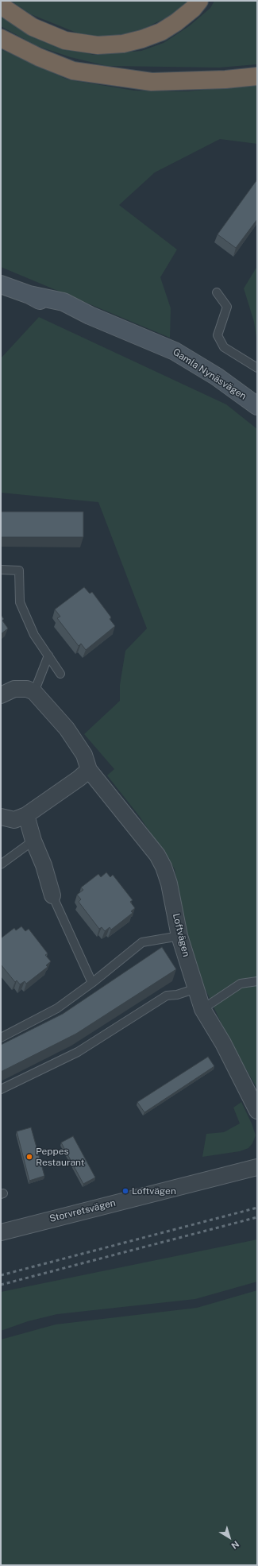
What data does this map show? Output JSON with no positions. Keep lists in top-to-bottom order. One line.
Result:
{"streets":{"street":["Gamla Nynäsvägen","Loftvägen","Storvretsvägen"]},"places":["Peppes Restaurant","Loftvägen"],"north":"bottom right"}
